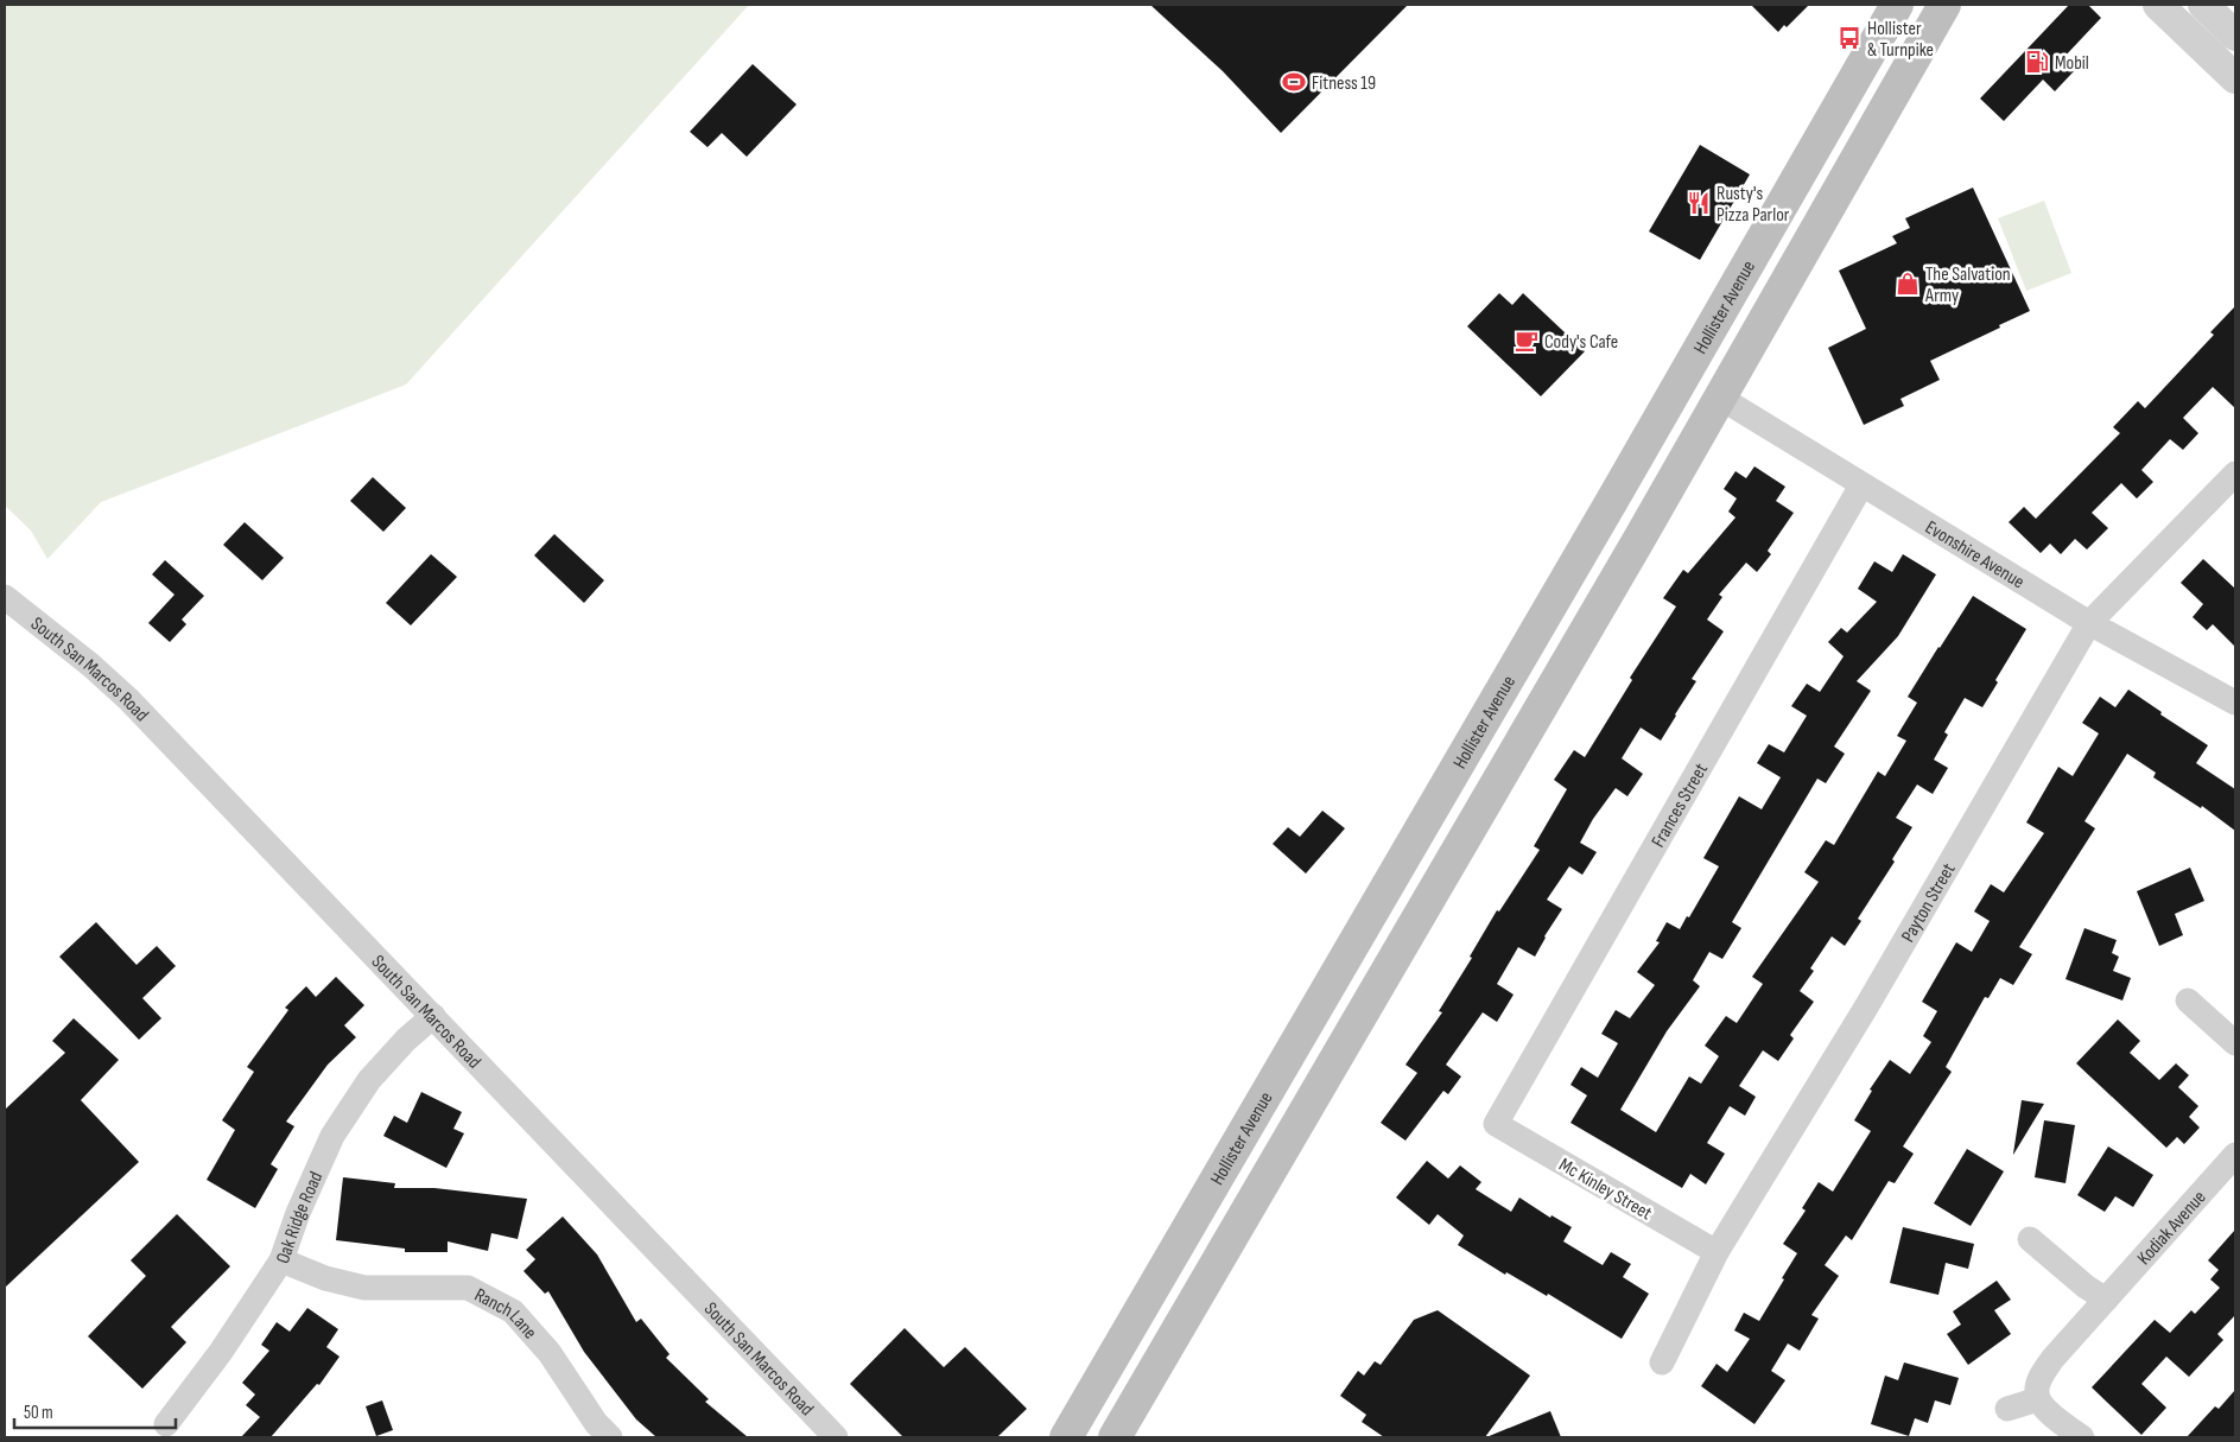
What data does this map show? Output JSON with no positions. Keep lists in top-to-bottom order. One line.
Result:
{"streets":{"main road":["Hollister Avenue"],"street":["Evonshire Avenue","South San Marcos Road","Frances Street","Payton Street","Mc Kinley Street","Oak Ridge Road","Kodiak Avenue","Ranch Lane"]},"crossings":[["Evonshire Avenue","Frances Street"],["Evonshire Avenue","Payton Street"],["South San Marcos Road","Oak Ridge Road"],["Frances Street","Mc Kinley Street"],["Payton Street","Mc Kinley Street"],["Oak Ridge Road","Ranch Lane"]],"places":{"bus stop":["Hollister & Turnpike"],"fuel station":["Mobil"],"sports":["Fitness 19"],"restaurant":["Rusty's Pizza Parlor"],"shop":["The Salvation Army"],"cafe":["Cody's Cafe"]},"scale_bar":"50 m"}
